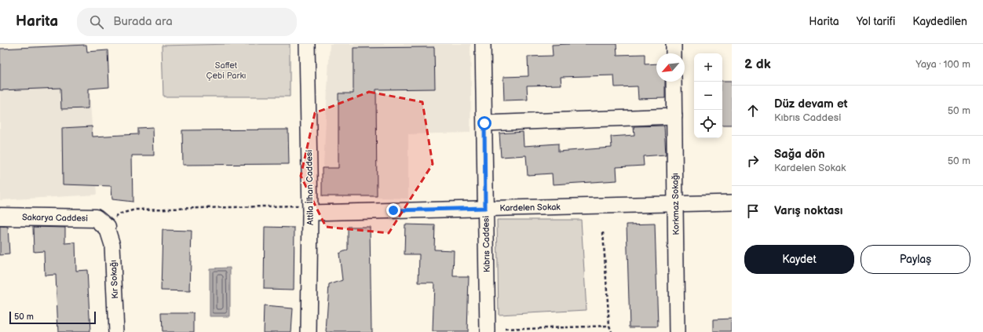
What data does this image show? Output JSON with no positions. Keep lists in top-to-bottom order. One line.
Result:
{"streets":{"main road":["Sakarya Caddesi"],"street":["Attila İlhan Caddesi","Korkmaz Sokağı","Kardelen Sokak","Kıbrıs Caddesi","Kır Sokağı"]},"crossings":[["Attila İlhan Caddesi","Kardelen Sokak"],["Korkmaz Sokağı","Kardelen Sokak"],["Kardelen Sokak","Kıbrıs Caddesi"],["Sakarya Caddesi","Kır Sokağı"]],"parks":["Saffet Çebi Parkı"],"scale_bar":"50 m","north":"bottom left","page":{"header":"Harita","search":"Burada ara","nav":["Harita","Yol tarifi","Kaydedilen"],"heading":["2 dk","Yaya · 100 m"],"map_buttons":["+","−"],"list":[["Düz devam et","Kıbrıs Caddesi","50 m"],["Sağa dön","Kardelen Sokak","50 m"],"Varış noktası"],"buttons":["Kaydet","Paylaş"],"scale":"50 m"}}
